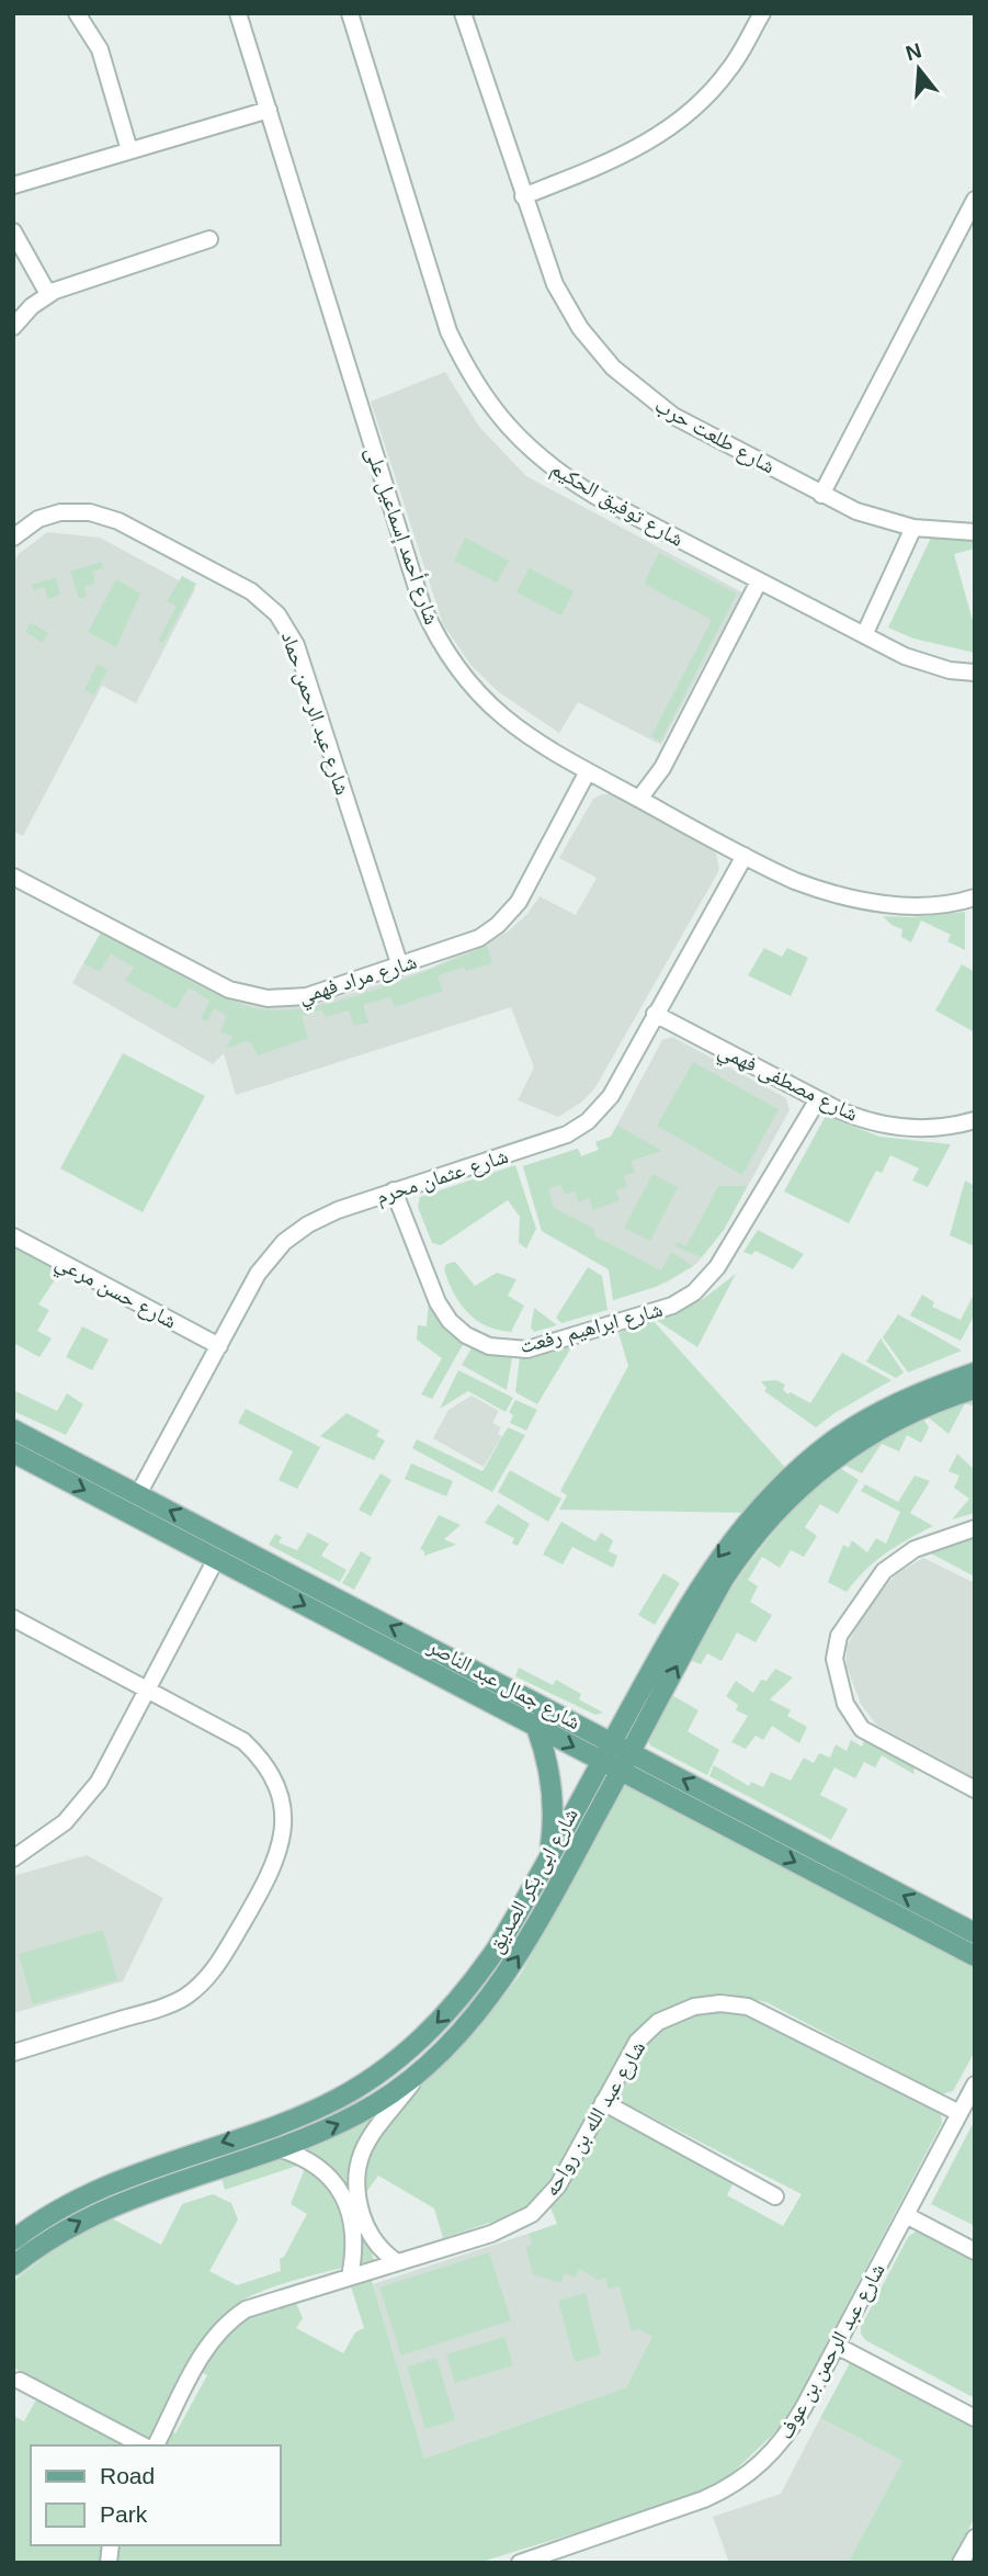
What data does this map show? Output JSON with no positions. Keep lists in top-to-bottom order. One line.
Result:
{"streets":{"main road":["شارع جمال عبد الناصر","شارع ابى بكر الصديق"],"street":["شارع طلعت حرب","شارع توفيق الحكيم","شارع أحمد إسماعيل على","شارع عبد الرحمن حماد","شارع مراد فهمي","شارع مصطفى فهمي","شارع عثمان محرم","شارع حسن مرعي","شارع ابراهيم رفعت","شارع عبد الله بن رواحه","شارع عبد الرحمن بن عوف"]},"crossings":[["شارع أحمد إسماعيل على","شارع مراد فهمي"],["شارع أحمد إسماعيل على","شارع عثمان محرم"],["شارع عبد الرحمن حماد","شارع مراد فهمي"],["شارع مصطفى فهمي","شارع عثمان محرم"],["شارع مصطفى فهمي","شارع ابراهيم رفعت"],["شارع عثمان محرم","شارع حسن مرعي"],["شارع عثمان محرم","شارع ابراهيم رفعت"],["شارع عثمان محرم","شارع جمال عبد الناصر"],["شارع جمال عبد الناصر","شارع ابى بكر الصديق"],["شارع عبد الله بن رواحه","شارع عبد الرحمن بن عوف"]],"legend":["Road","Park"],"north":"top"}
